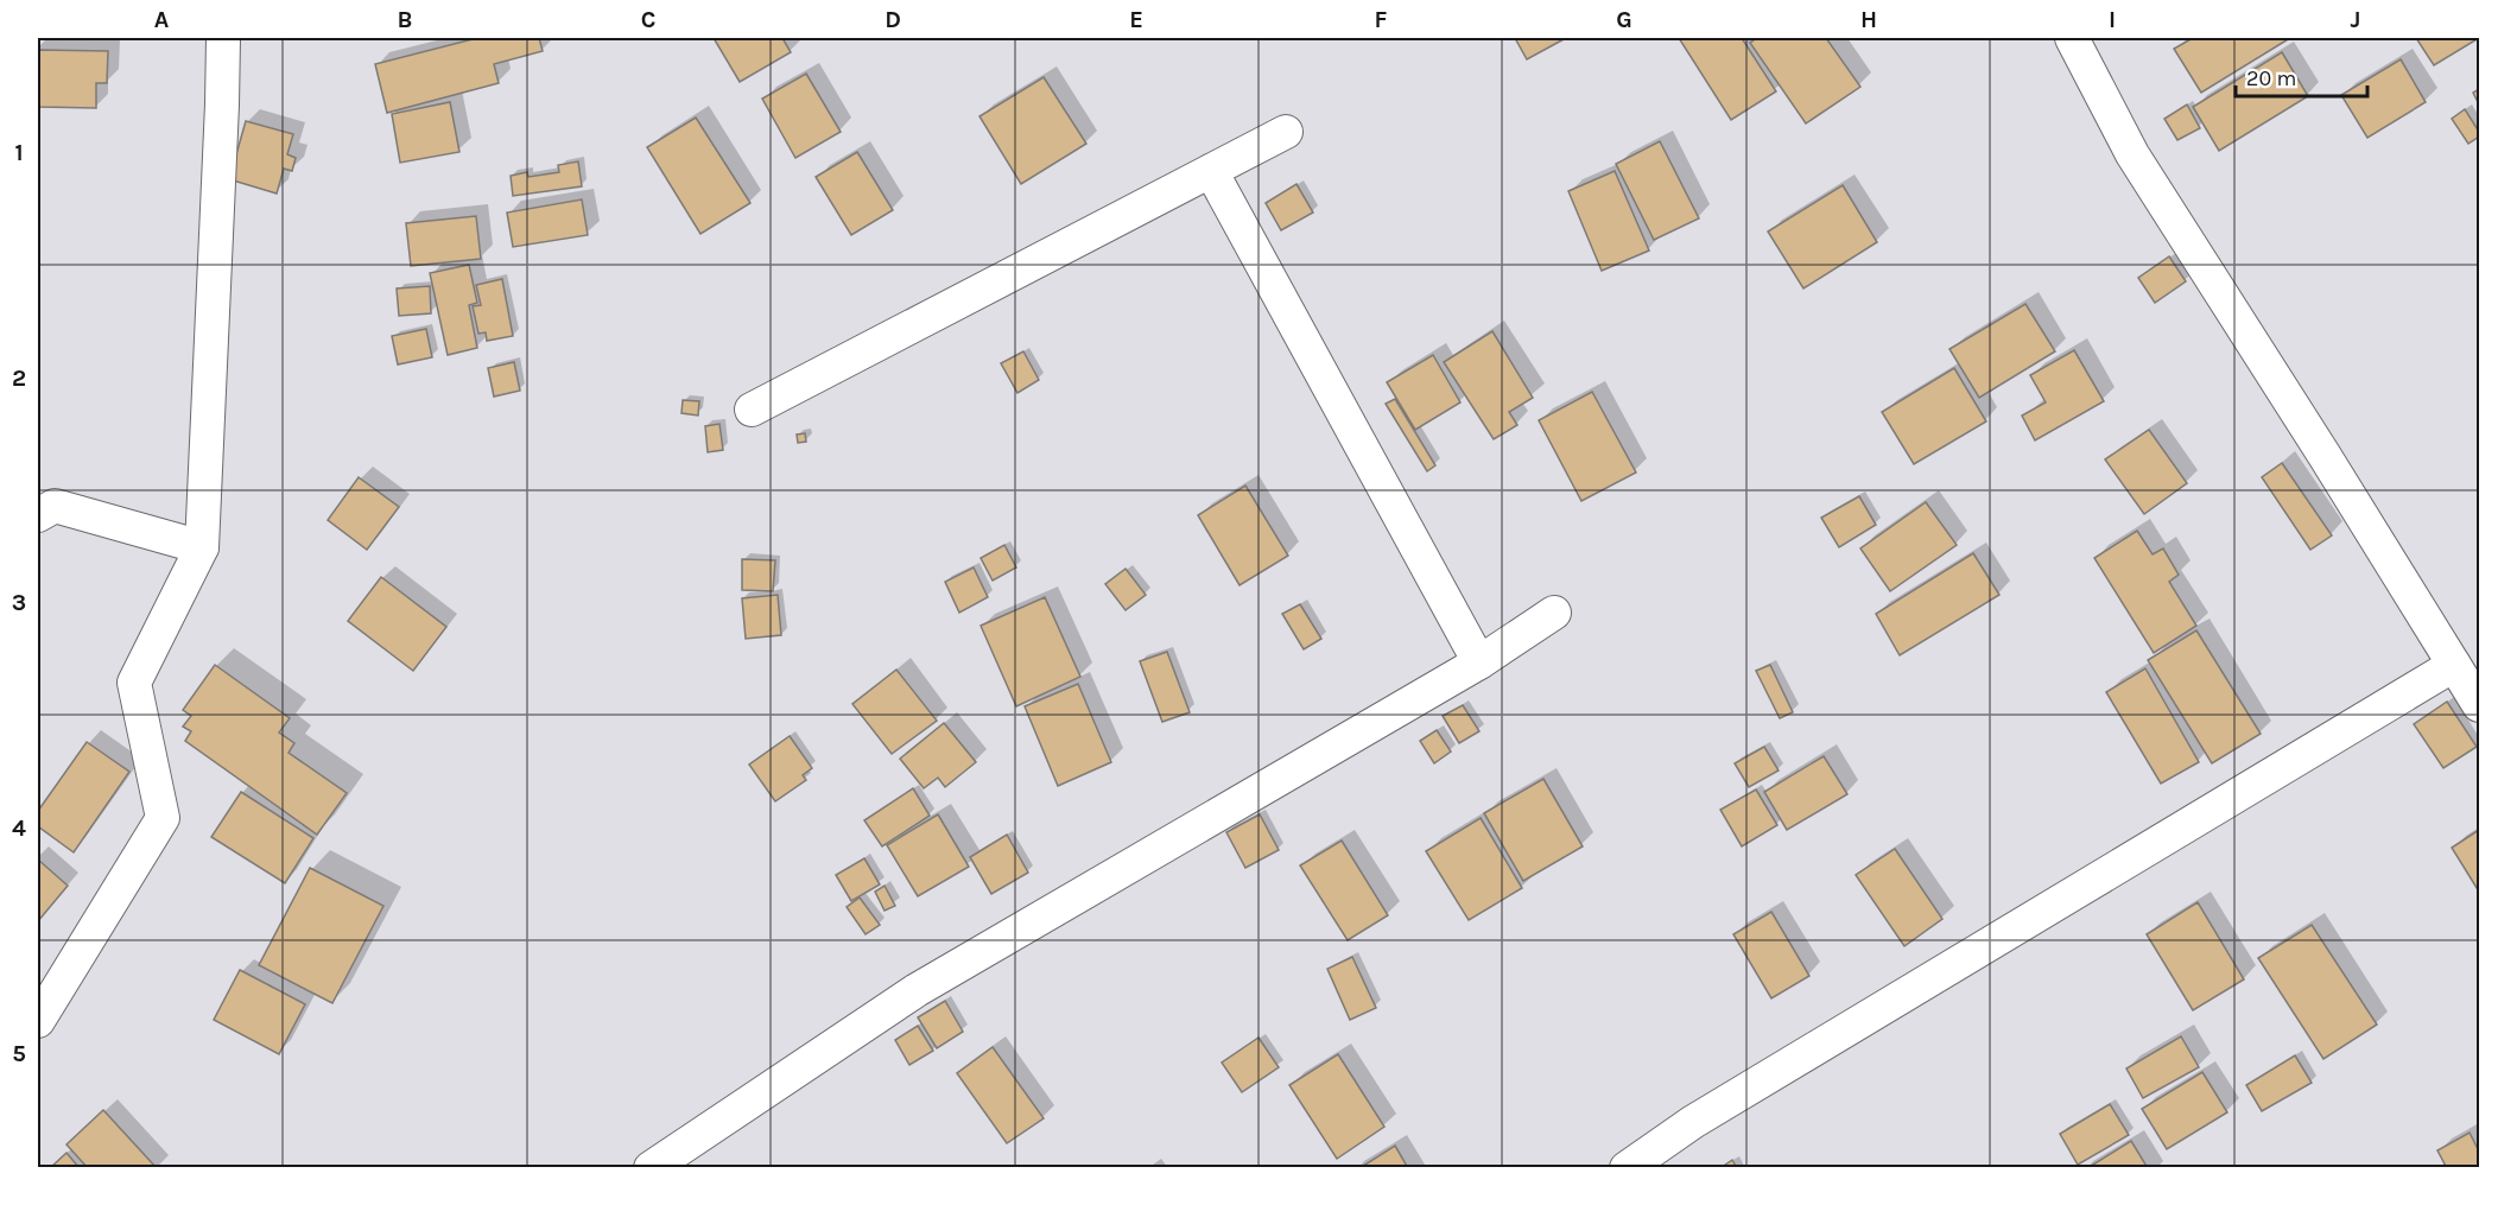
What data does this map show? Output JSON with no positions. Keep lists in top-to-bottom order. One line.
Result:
{"scale_bar":"20 m","grid":{"columns":["A","B","C","D","E","F","G","H","I","J"],"rows":["1","2","3","4","5"]}}
